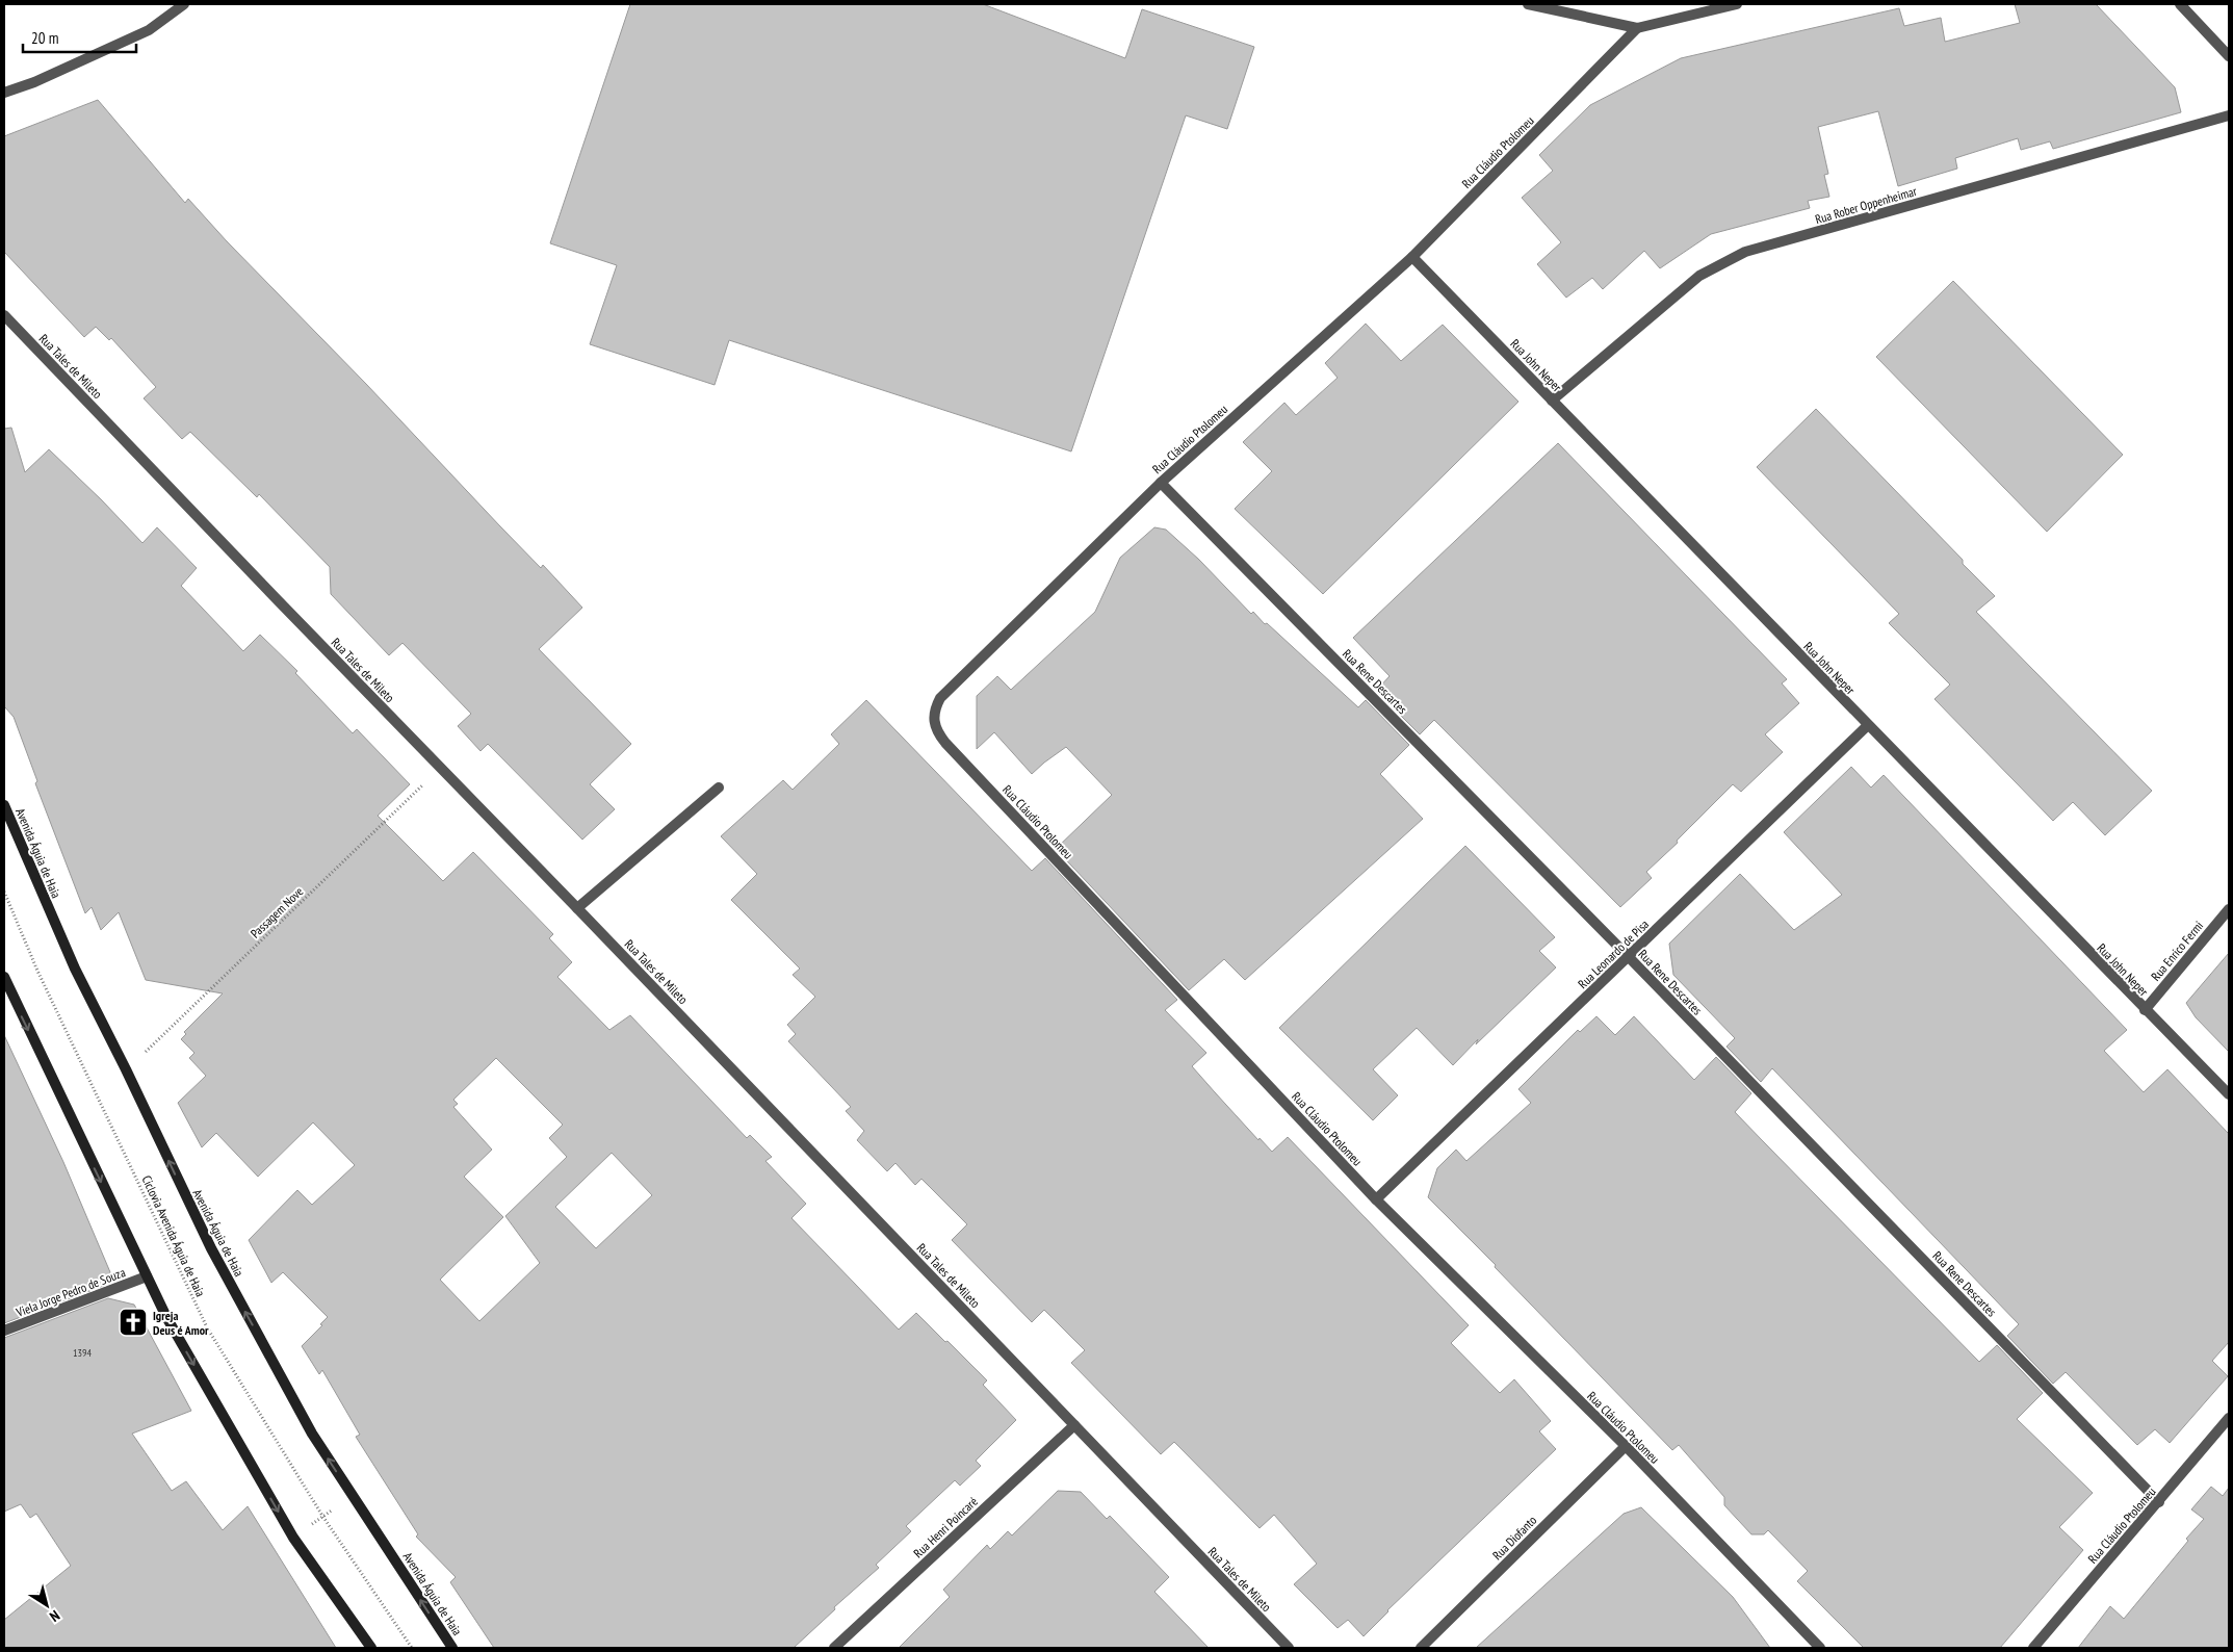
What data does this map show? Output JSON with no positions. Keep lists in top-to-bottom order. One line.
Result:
{"streets":{"main road":["Avenida Águia de Haia"],"street":["Rua Cláudio Ptolomeu","Rua Rober Oppenheimar","Rua John Neper","Rua Tales de Mileto","Rua Rene Descartes","Rua Enrico Fermi","Rua Leonardo de Pisa","Viela Jorge Pedro de Souza","Rua Henri Poincaré","Rua Diofanto"],"path":["Passagem Nove","Ciclovia Avenida Águia de Haia"]},"crossings":[["Rua Cláudio Ptolomeu","Rua John Neper"],["Rua Cláudio Ptolomeu","Rua Rene Descartes"],["Rua Cláudio Ptolomeu","Rua Leonardo de Pisa"],["Rua Cláudio Ptolomeu","Rua Diofanto"],["Rua Rober Oppenheimar","Rua John Neper"],["Rua John Neper","Rua Enrico Fermi"],["Rua John Neper","Rua Leonardo de Pisa"],["Rua Tales de Mileto","Passagem Nove"],["Rua Tales de Mileto","Rua Henri Poincaré"],["Rua Rene Descartes","Rua Leonardo de Pisa"],["Avenida Águia de Haia","Passagem Nove"]],"places":{"church":["Igreja Deus é Amor"]},"house_numbers":["1394"],"scale_bar":"20 m","north":"bottom right"}
